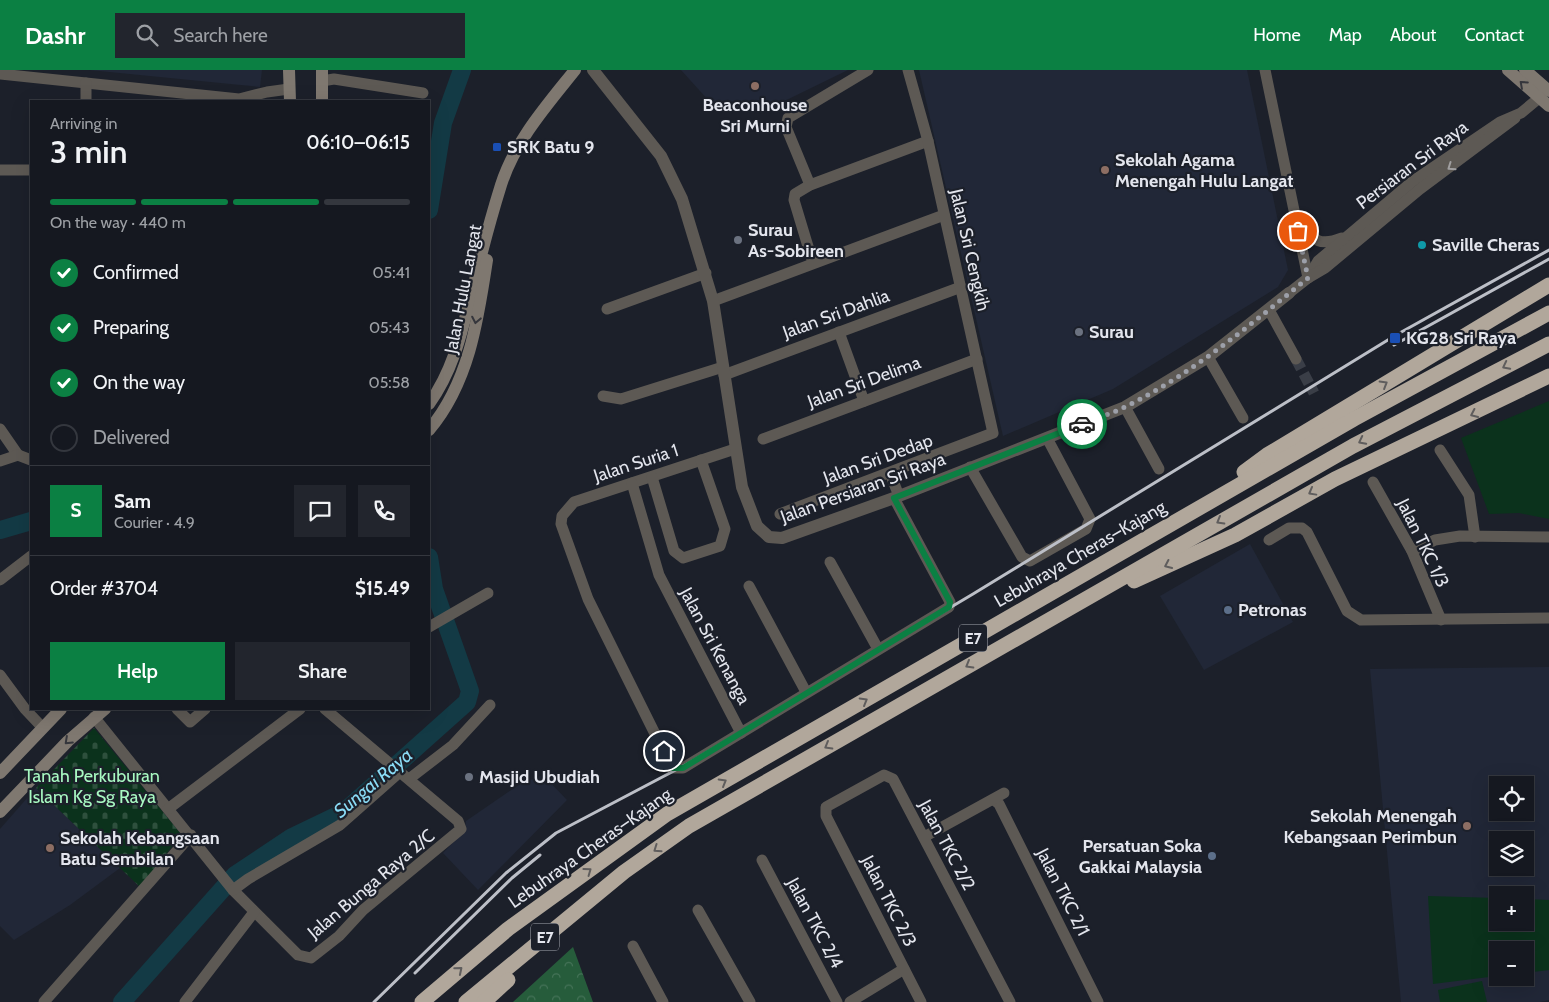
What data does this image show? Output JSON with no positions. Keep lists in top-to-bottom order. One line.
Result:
{"streets":{"highway":["Lebuhraya Cheras–Kajang","E7"],"main road":["Jalan Hulu Langat"],"street":["Persiaran Sri Raya","Jalan Sri Cengkih","Jalan Sri Dahlia","Jalan Sri Delima","Jalan Sri Dedap","Jalan Suria 1","Jalan Persiaran Sri Raya","Jalan TKC 1/3","Jalan Sri Kenanga","Jalan TKC 2/2","Jalan Bunga Raya 2/C","Jalan TKC 2/1","Jalan TKC 2/3","Jalan TKC 2/4"]},"crossings":[["Persiaran Sri Raya","Jalan Persiaran Sri Raya"],["Jalan Sri Cengkih","Jalan Sri Dahlia"],["Jalan Sri Cengkih","Jalan Sri Delima"],["Jalan Sri Cengkih","Jalan Sri Dedap"],["Jalan Sri Dahlia","Jalan Persiaran Sri Raya"],["Jalan Suria 1","Jalan Persiaran Sri Raya"],["Jalan Suria 1","Jalan Sri Kenanga"],["Jalan TKC 2/2","Jalan TKC 2/1"],["Jalan TKC 2/2","Jalan TKC 2/3"]],"water":["Sungai Raya"],"parks":["Tanah Perkuburan Islam Kg Sg Raya"],"places":{"other":["Beaconhouse Sri Murni","Sekolah Agama Menengah Hulu Langat","Surau As-Sobireen","Saville Cheras","Surau","Petronas","Masjid Ubudiah","Sekolah Menengah Kebangsaan Perimbun","Sekolah Kebangsaan Batu Sembilan","Persatuan Soka Gakkai Malaysia"],"transit":["SRK Batu 9","KG28 Sri Raya"]},"page":{"header":"Dashr","search":"Search here","nav":["Home","Map","About","Contact"],"heading":["3 min","Arriving in","06:10–06:15"],"panel":["Sam","Courier · 4.9","Order #3704","$15.49"],"bar":"On the way · 440 m","list":[["Confirmed","05:41"],["Preparing","05:43"],["On the way","05:58"],"Delivered"],"round":"S","buttons":["Help","Share"],"map_buttons":["+","−"]}}
